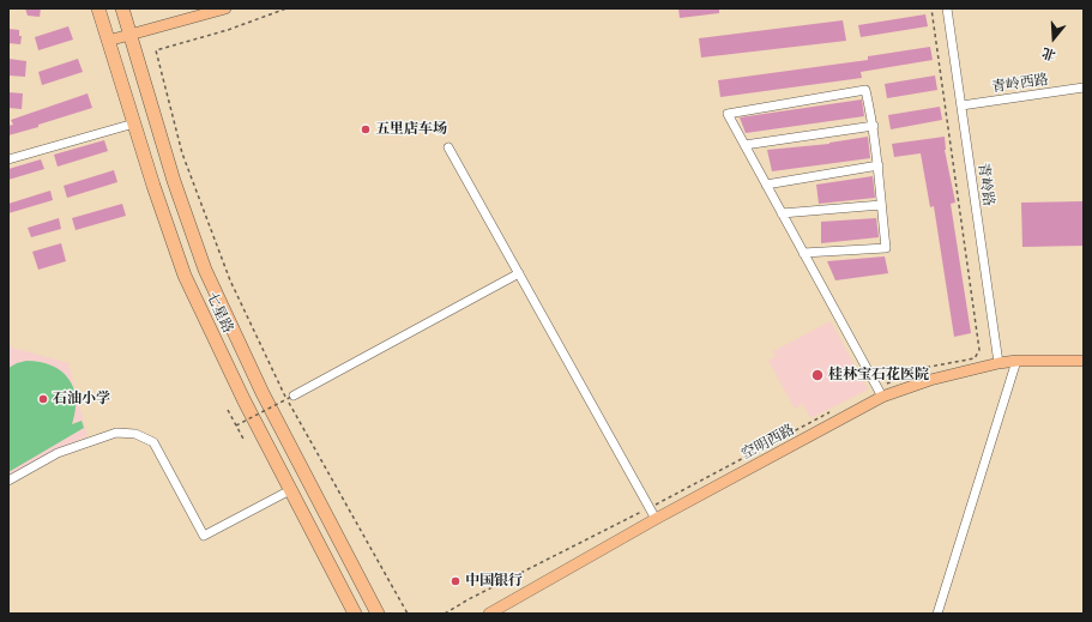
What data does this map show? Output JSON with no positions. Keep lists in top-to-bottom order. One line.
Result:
{"streets":{"highway":["七星路"],"main road":["空明西路"],"street":["青岭西路","青岭路"]},"crossings":[["青岭西路","青岭路"],["青岭路","空明西路"]],"places":["五里店车场","桂林宝石花医院","石油小学","中国银行"],"north":"bottom"}
